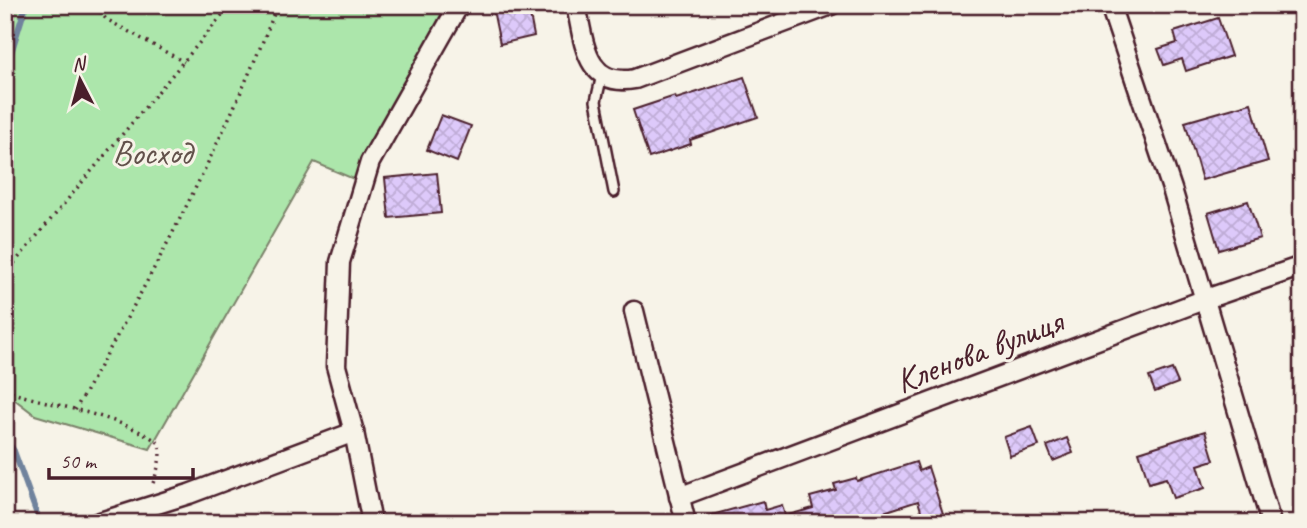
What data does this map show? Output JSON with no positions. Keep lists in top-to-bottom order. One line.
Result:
{"streets":{"street":["Кленова вулиця"]},"parks":["Восход"],"scale_bar":"50 m","north":"top"}
